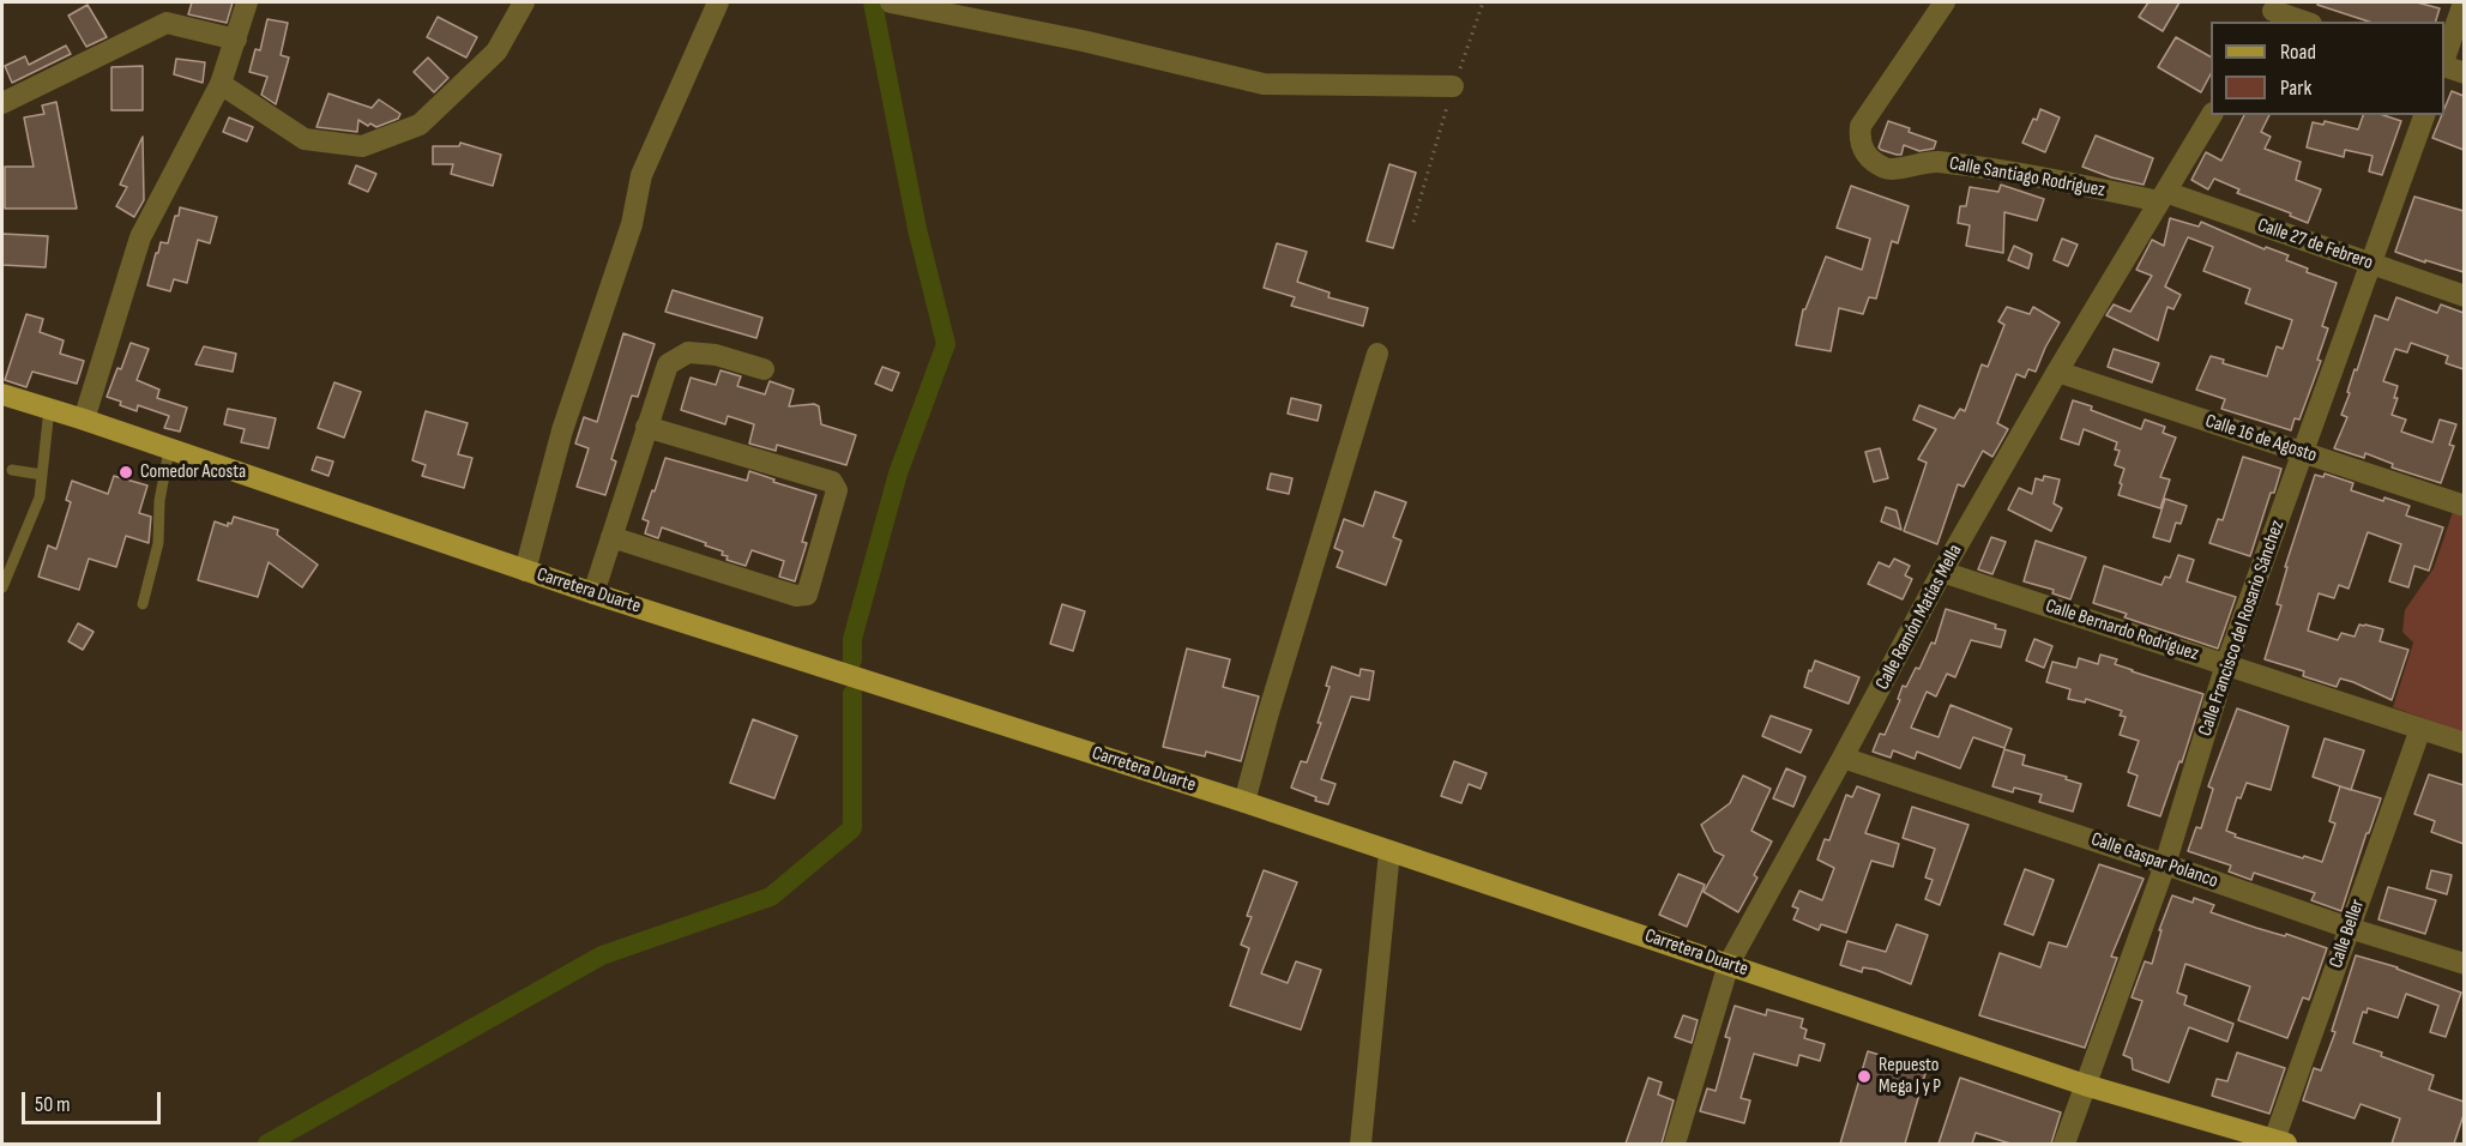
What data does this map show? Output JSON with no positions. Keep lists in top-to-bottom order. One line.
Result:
{"streets":{"main road":["Carretera Duarte"],"street":["Calle Santiago Rodríguez","Calle 27 de Febrero","Calle 16 de Agosto","Calle Ramón Matías Mella","Calle Francisco del Rosario Sánchez","Calle Bernardo Rodríguez","Calle Gaspar Polanco","Calle Beller"]},"crossings":[["Calle Santiago Rodríguez","Calle 27 de Febrero"],["Calle Santiago Rodríguez","Calle Ramón Matías Mella"],["Calle 27 de Febrero","Calle Ramón Matías Mella"],["Calle 27 de Febrero","Calle Francisco del Rosario Sánchez"],["Calle 16 de Agosto","Calle Ramón Matías Mella"],["Calle 16 de Agosto","Calle Francisco del Rosario Sánchez"],["Carretera Duarte","Calle Ramón Matías Mella"],["Carretera Duarte","Calle Francisco del Rosario Sánchez"],["Carretera Duarte","Calle Beller"],["Calle Ramón Matías Mella","Calle Bernardo Rodríguez"],["Calle Ramón Matías Mella","Calle Gaspar Polanco"],["Calle Francisco del Rosario Sánchez","Calle Bernardo Rodríguez"],["Calle Francisco del Rosario Sánchez","Calle Gaspar Polanco"],["Calle Bernardo Rodríguez","Calle Beller"],["Calle Gaspar Polanco","Calle Beller"]],"places":["Comedor Acosta","Repuesto Mega J y P"],"legend":["Road","Park"],"scale_bar":"50 m"}
